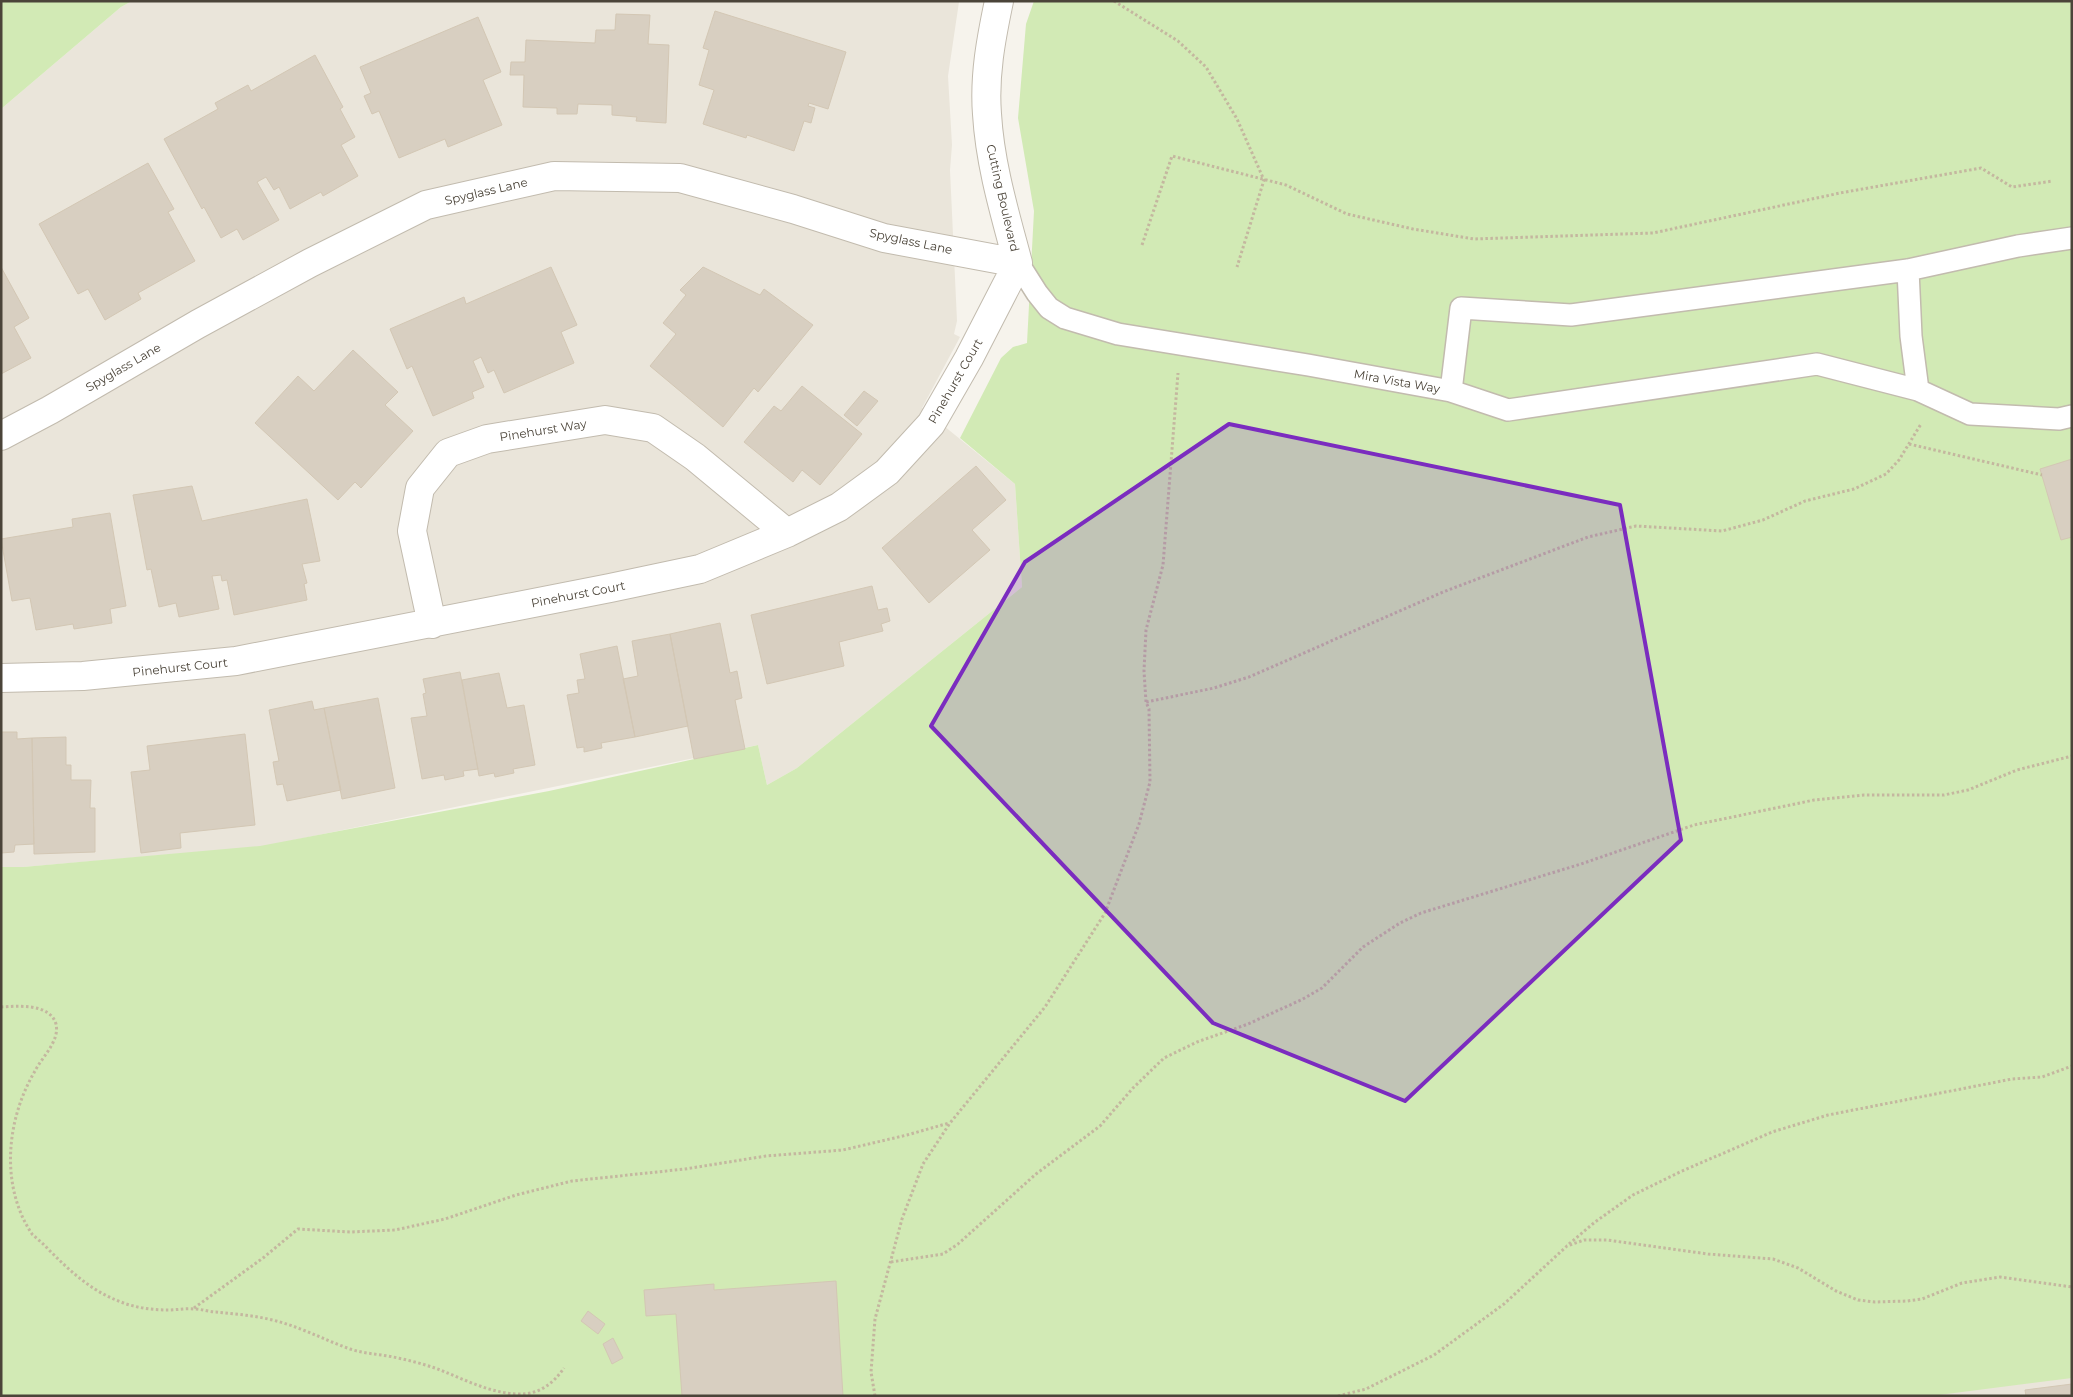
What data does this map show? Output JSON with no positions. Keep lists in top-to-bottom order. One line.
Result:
{"streets":{"street":["Spyglass Lane","Cutting Boulevard","Pinehurst Court","Pinehurst Way"],"lane":["Mira Vista Way"]},"crossings":[["Spyglass Lane","Cutting Boulevard"],["Spyglass Lane","Pinehurst Court"],["Cutting Boulevard","Pinehurst Court"],["Cutting Boulevard","Mira Vista Way"],["Pinehurst Court","Pinehurst Way"]]}
